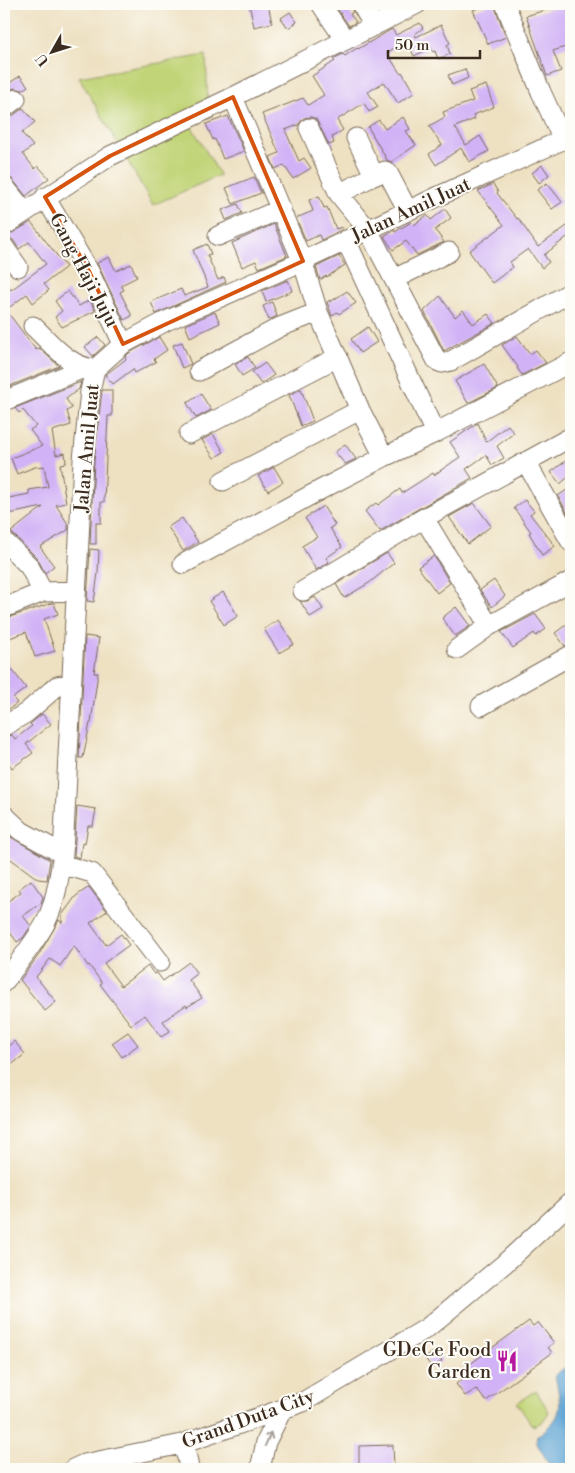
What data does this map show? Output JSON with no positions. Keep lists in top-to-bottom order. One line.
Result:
{"streets":{"street":["Jalan Amil Juat","Gang Haji Juju","Grand Duta City"]},"crossings":[["Jalan Amil Juat","Gang Haji Juju"]],"places":{"restaurant":["GDeCe Food Garden"]},"scale_bar":"50 m","north":"bottom left"}
